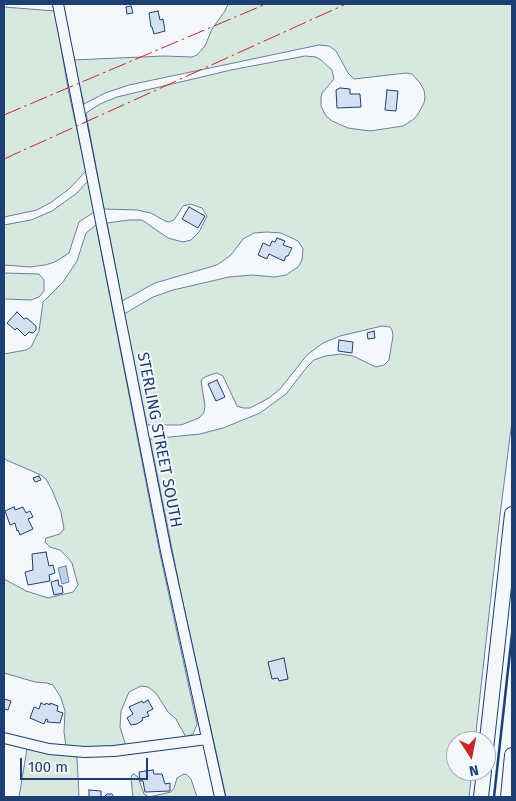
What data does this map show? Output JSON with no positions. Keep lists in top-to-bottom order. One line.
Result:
{"streets":{"street":["STERLING STREET SOUTH"]},"scale_bar":"100 m","north":"bottom"}
